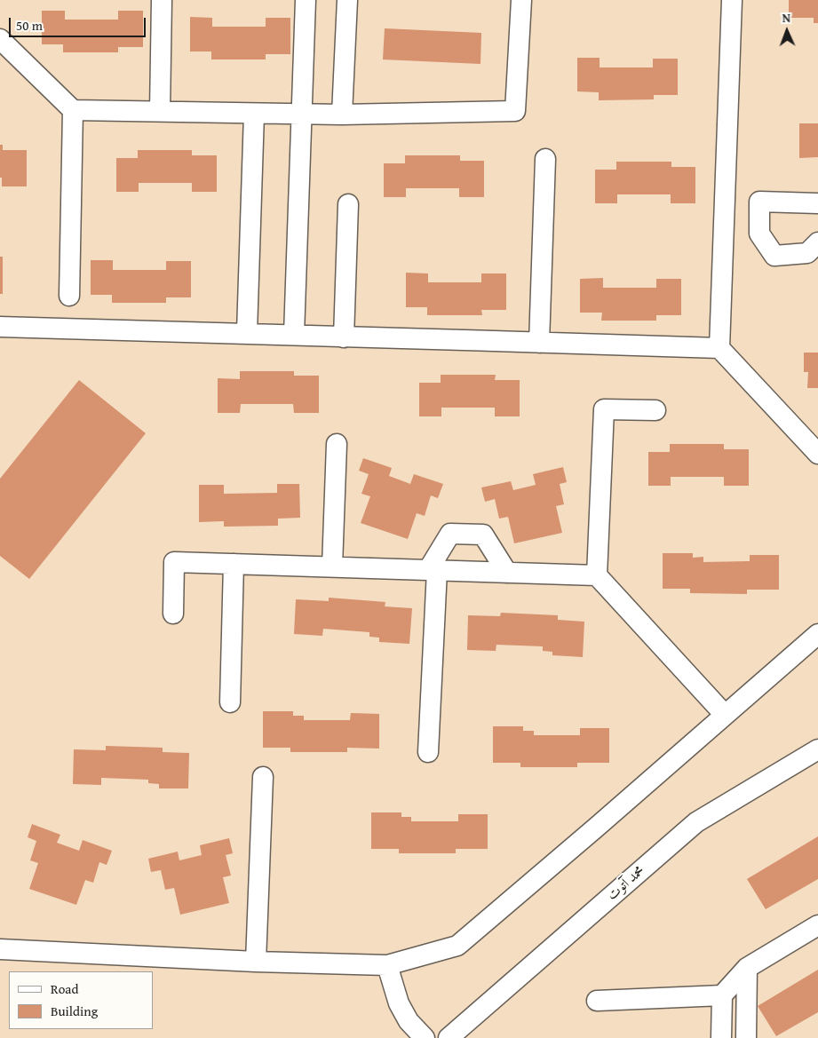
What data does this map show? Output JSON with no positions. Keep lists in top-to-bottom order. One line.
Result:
{"streets":{"street":["محمد آتوت"]},"legend":["Road","Building"],"scale_bar":"50 m","north":"top"}
